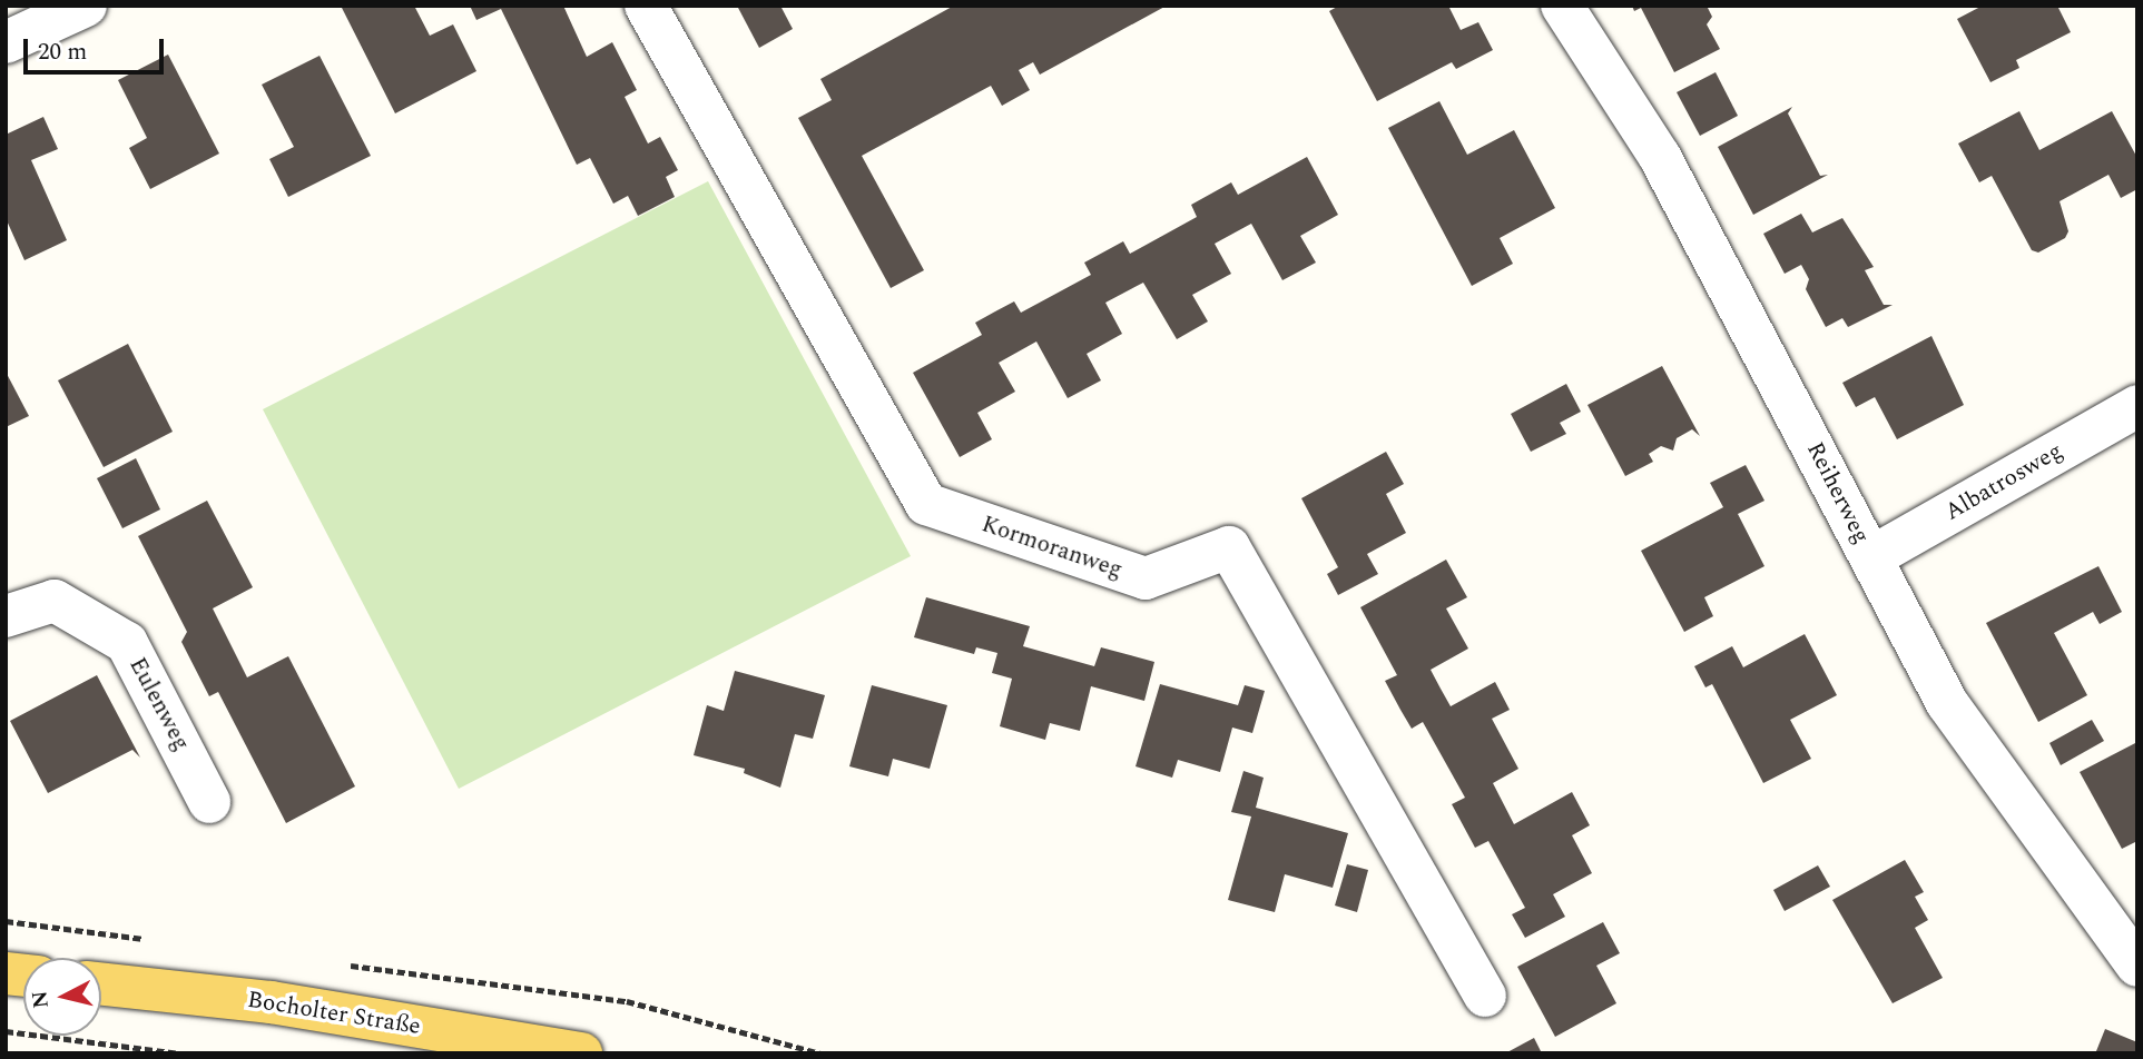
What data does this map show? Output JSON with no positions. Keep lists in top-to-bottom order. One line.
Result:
{"streets":{"main road":["Bocholter Straße"],"street":["Albatrosweg","Reiherweg","Kormoranweg","Eulenweg"]},"crossings":[["Albatrosweg","Reiherweg"]],"scale_bar":"20 m","north":"left"}
